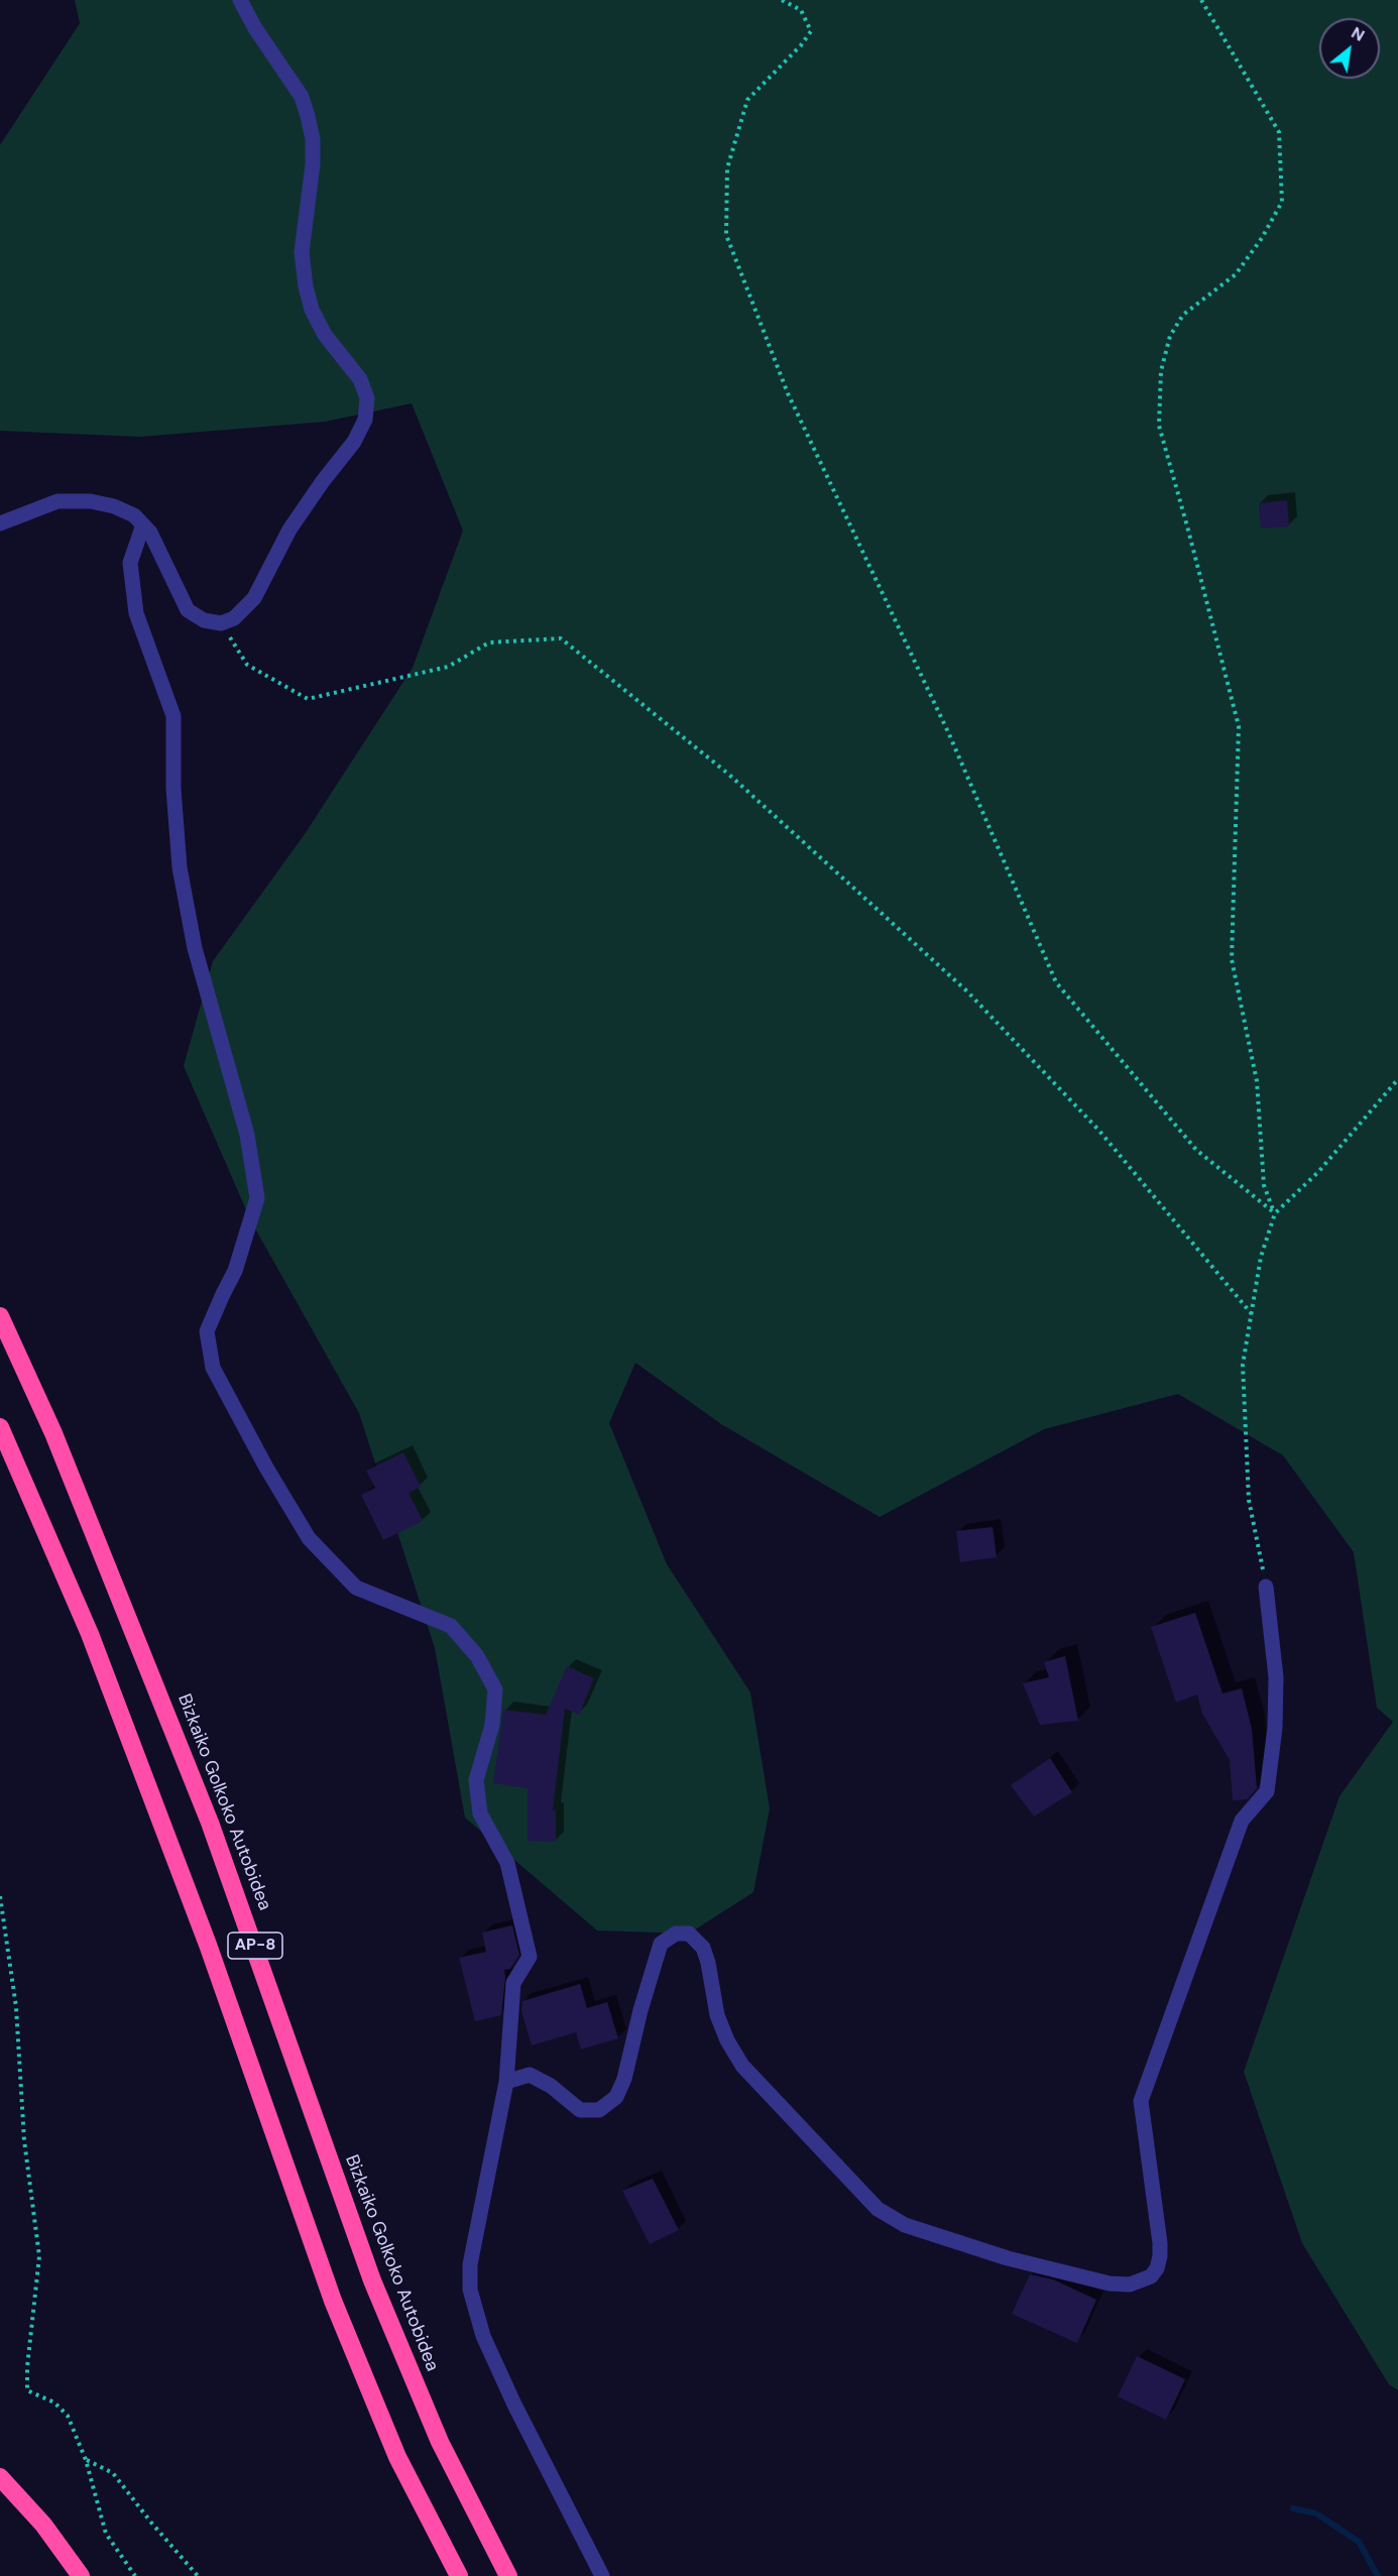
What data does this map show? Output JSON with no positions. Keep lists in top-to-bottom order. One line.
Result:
{"streets":{"highway":["Bizkaiko Golkoko Autobidea","AP-8"]},"north":"top right"}
